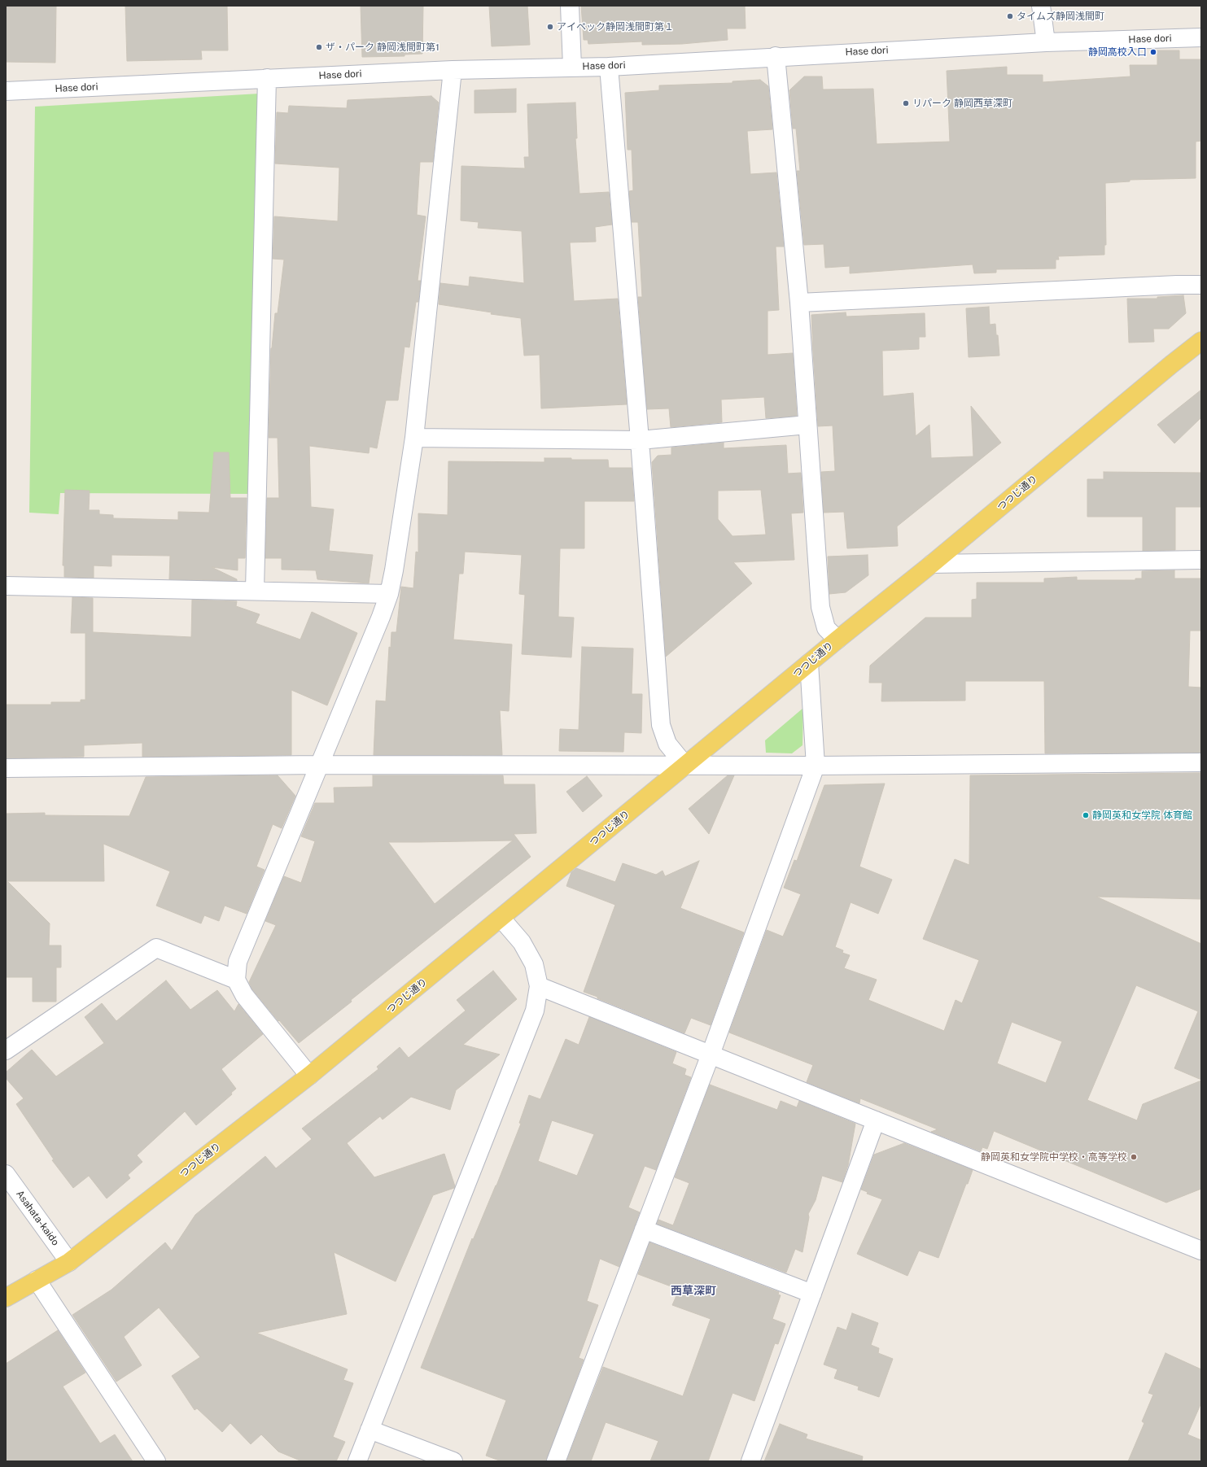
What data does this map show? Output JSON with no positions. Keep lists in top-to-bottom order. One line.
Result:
{"streets":{"main road":["つつじ通り"],"street":["Hase dori","Asahata-kaido"]},"crossings":[["つつじ通り","Asahata-kaido"]],"districts":["西草深町"],"places":["タイムズ静岡浅間町","アイペック静岡浅間町第１","ザ・パーク 静岡浅間町第1","静岡高校入口","リパーク 静岡西草深町","静岡英和女学院 体育館","静岡英和女学院中学校・高等学校"]}
